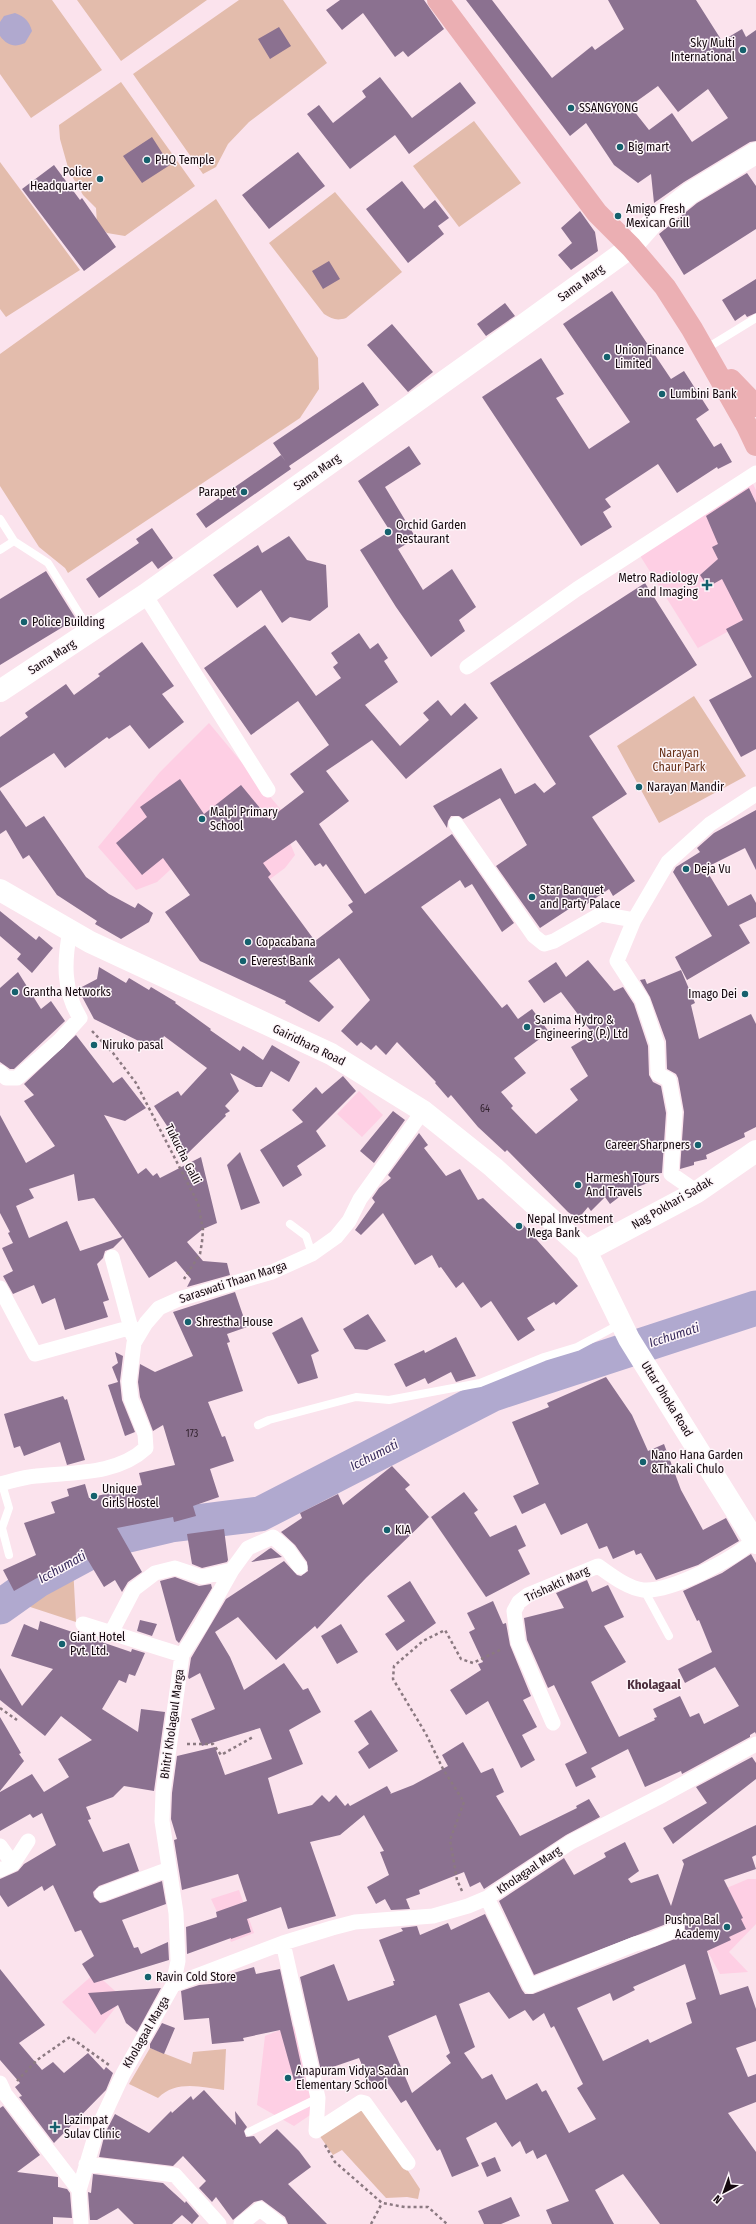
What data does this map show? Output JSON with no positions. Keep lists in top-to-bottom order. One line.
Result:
{"streets":{"main road":["Sama Marg","Gairidhara Road","Nag Pokhari Sadak","Uttar Dhoka Road"],"street":["Saraswati Thaan Marga","Trishakti Marg","Bhitri Kholagaul Marga","Kholagaal Marg","Kholagaal Marga"],"path":["Tukucha Galli"]},"crossings":[["Gairidhara Road","Nag Pokhari Sadak"],["Gairidhara Road","Saraswati Thaan Marga"],["Gairidhara Road","Uttar Dhoka Road"],["Tukucha Galli","Saraswati Thaan Marga"],["Nag Pokhari Sadak","Uttar Dhoka Road"],["Uttar Dhoka Road","Trishakti Marg"],["Bhitri Kholagaul Marga","Kholagaal Marga"],["Kholagaal Marg","Kholagaal Marga"]],"districts":["Kholagaal"],"water":["Icchumati"],"parks":["Narayan Chaur Park"],"places":{"other":["Sky Multi International","SSANGYONG","Big mart","PHQ Temple","Police Headquarter","Amigo Fresh Mexican Grill","Union Finance Limited","Lumbini Bank","Parapet","Orchid Garden Restaurant","Police Building","Narayan Mandir","Malpi Primary School","Deja Vu","Star Banquet and Party Palace","Copacabana","Everest Bank","Grantha Networks","Imago Dei","Sanima Hydro & Engineering (P.) Ltd","Niruko pasal","Career Sharpners","Harmesh Tours And Travels","Nepal Investment Mega Bank","Shrestha House","Nano Hana Garden &Thakali Chulo","Unique Girls Hostel","KIA","Giant Hotel Pvt. Ltd.","Pushpa Bal Academy","Ravin Cold Store","Anapuram Vidya Sadan Elementary School"],"health":["Metro Radiology and Imaging","Lazimpat Sulav Clinic"]},"house_numbers":["64","173"],"north":"bottom left"}
